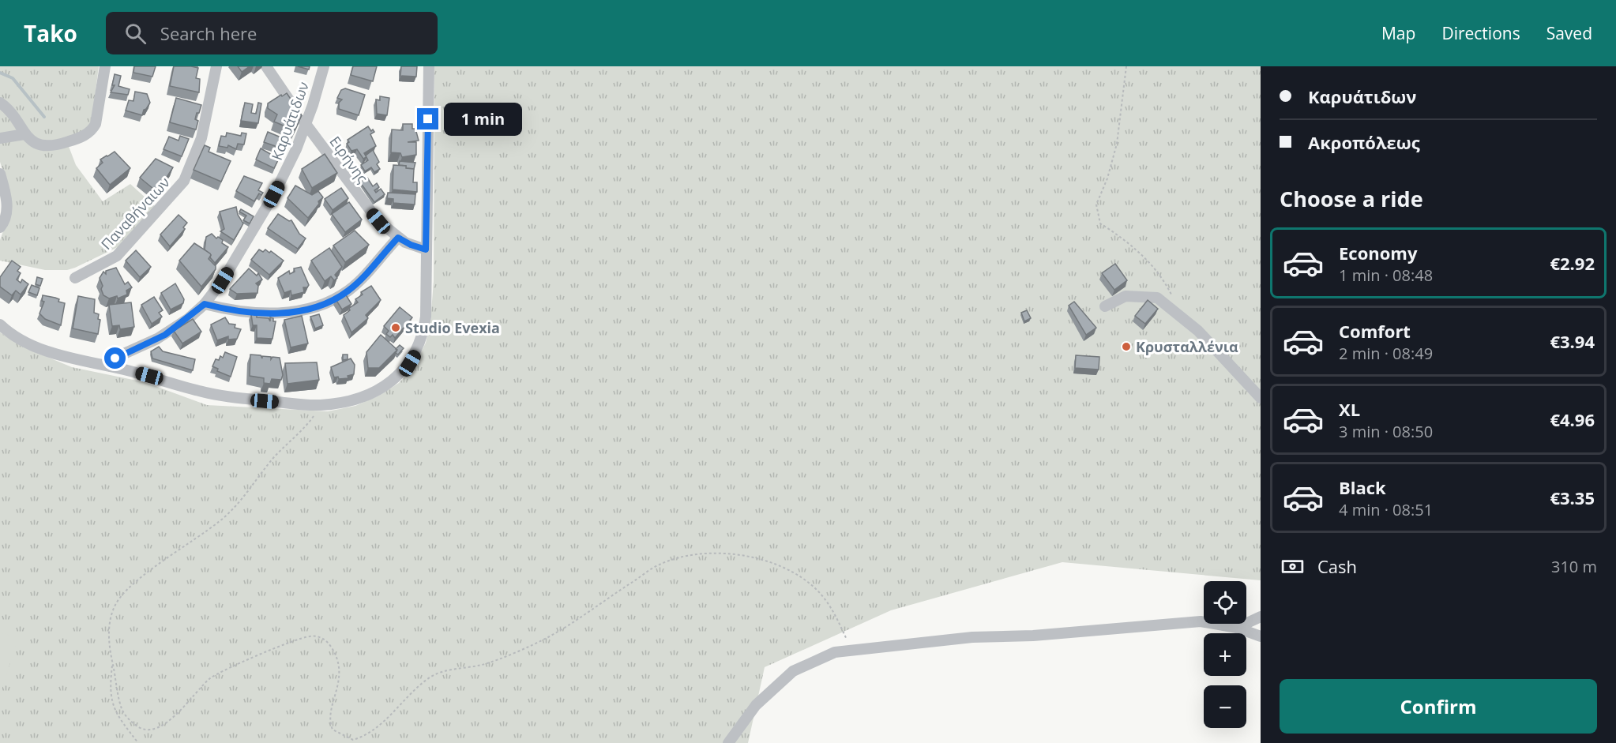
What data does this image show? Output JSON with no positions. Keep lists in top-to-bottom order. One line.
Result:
{"streets":{"street":["Καρυάτιδων","Ειρήνης","Παναθήναιων"]},"crossings":[["Καρυάτιδων","Ειρήνης"]],"places":["Studio Evexia","Κρυσταλλένια"],"page":{"header":"Tako","search":"Search here","nav":["Map","Directions","Saved"],"banner":["Καρυάτιδων","Ακροπόλεως"],"bubble":"1 min","heading":"Choose a ride","list":[{"name":"Economy","note":"1 min · 08:48","value":"€2.92"},{"name":"Comfort","note":"2 min · 08:49","value":"€3.94"},{"name":"XL","note":"3 min · 08:50","value":"€4.96"},{"name":"Black","note":"4 min · 08:51","value":"€3.35"}],"pay":["Cash","310 m"],"map_buttons":["+","−"],"buttons":"Confirm"}}
